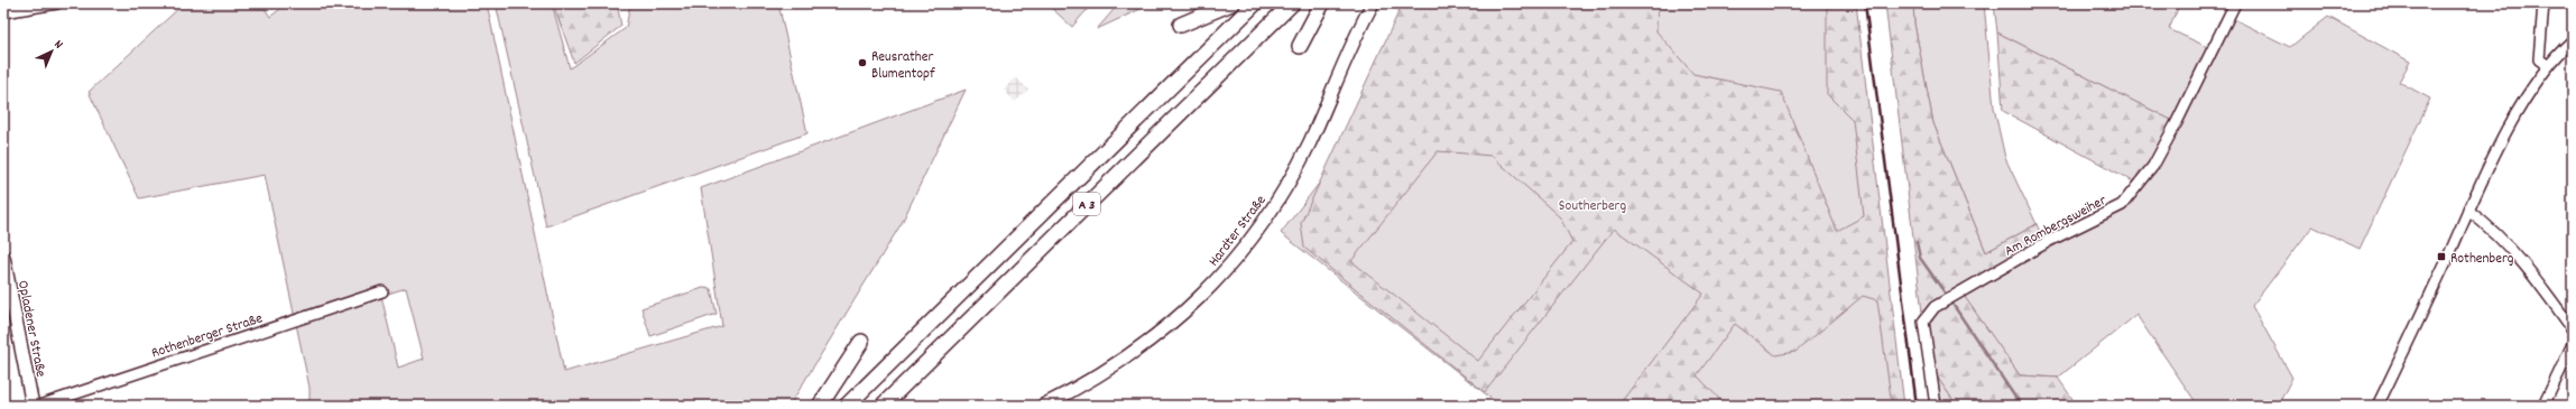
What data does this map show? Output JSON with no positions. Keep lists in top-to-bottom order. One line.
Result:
{"streets":{"highway":["A 3"],"main road":["Hardter Straße","Opladener Straße"],"street":["Am Rombergsweiher","Rothenberger Straße"]},"parks":["Southerberg"],"places":{"other":["Reusrather Blumentopf"],"transit":["Rothenberg"]},"north":"top right"}
